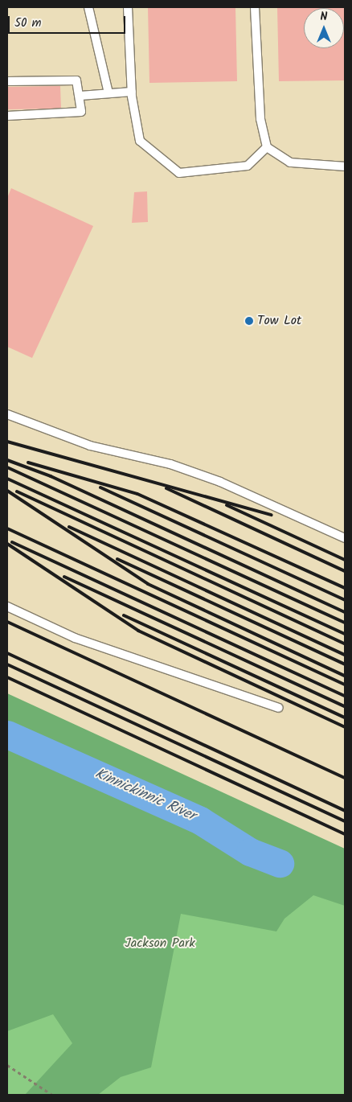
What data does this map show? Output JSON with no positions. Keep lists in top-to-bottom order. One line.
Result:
{"water":["Kinnickinnic River"],"parks":["Jackson Park"],"places":["Tow Lot"],"scale_bar":"50 m","north":"top"}
